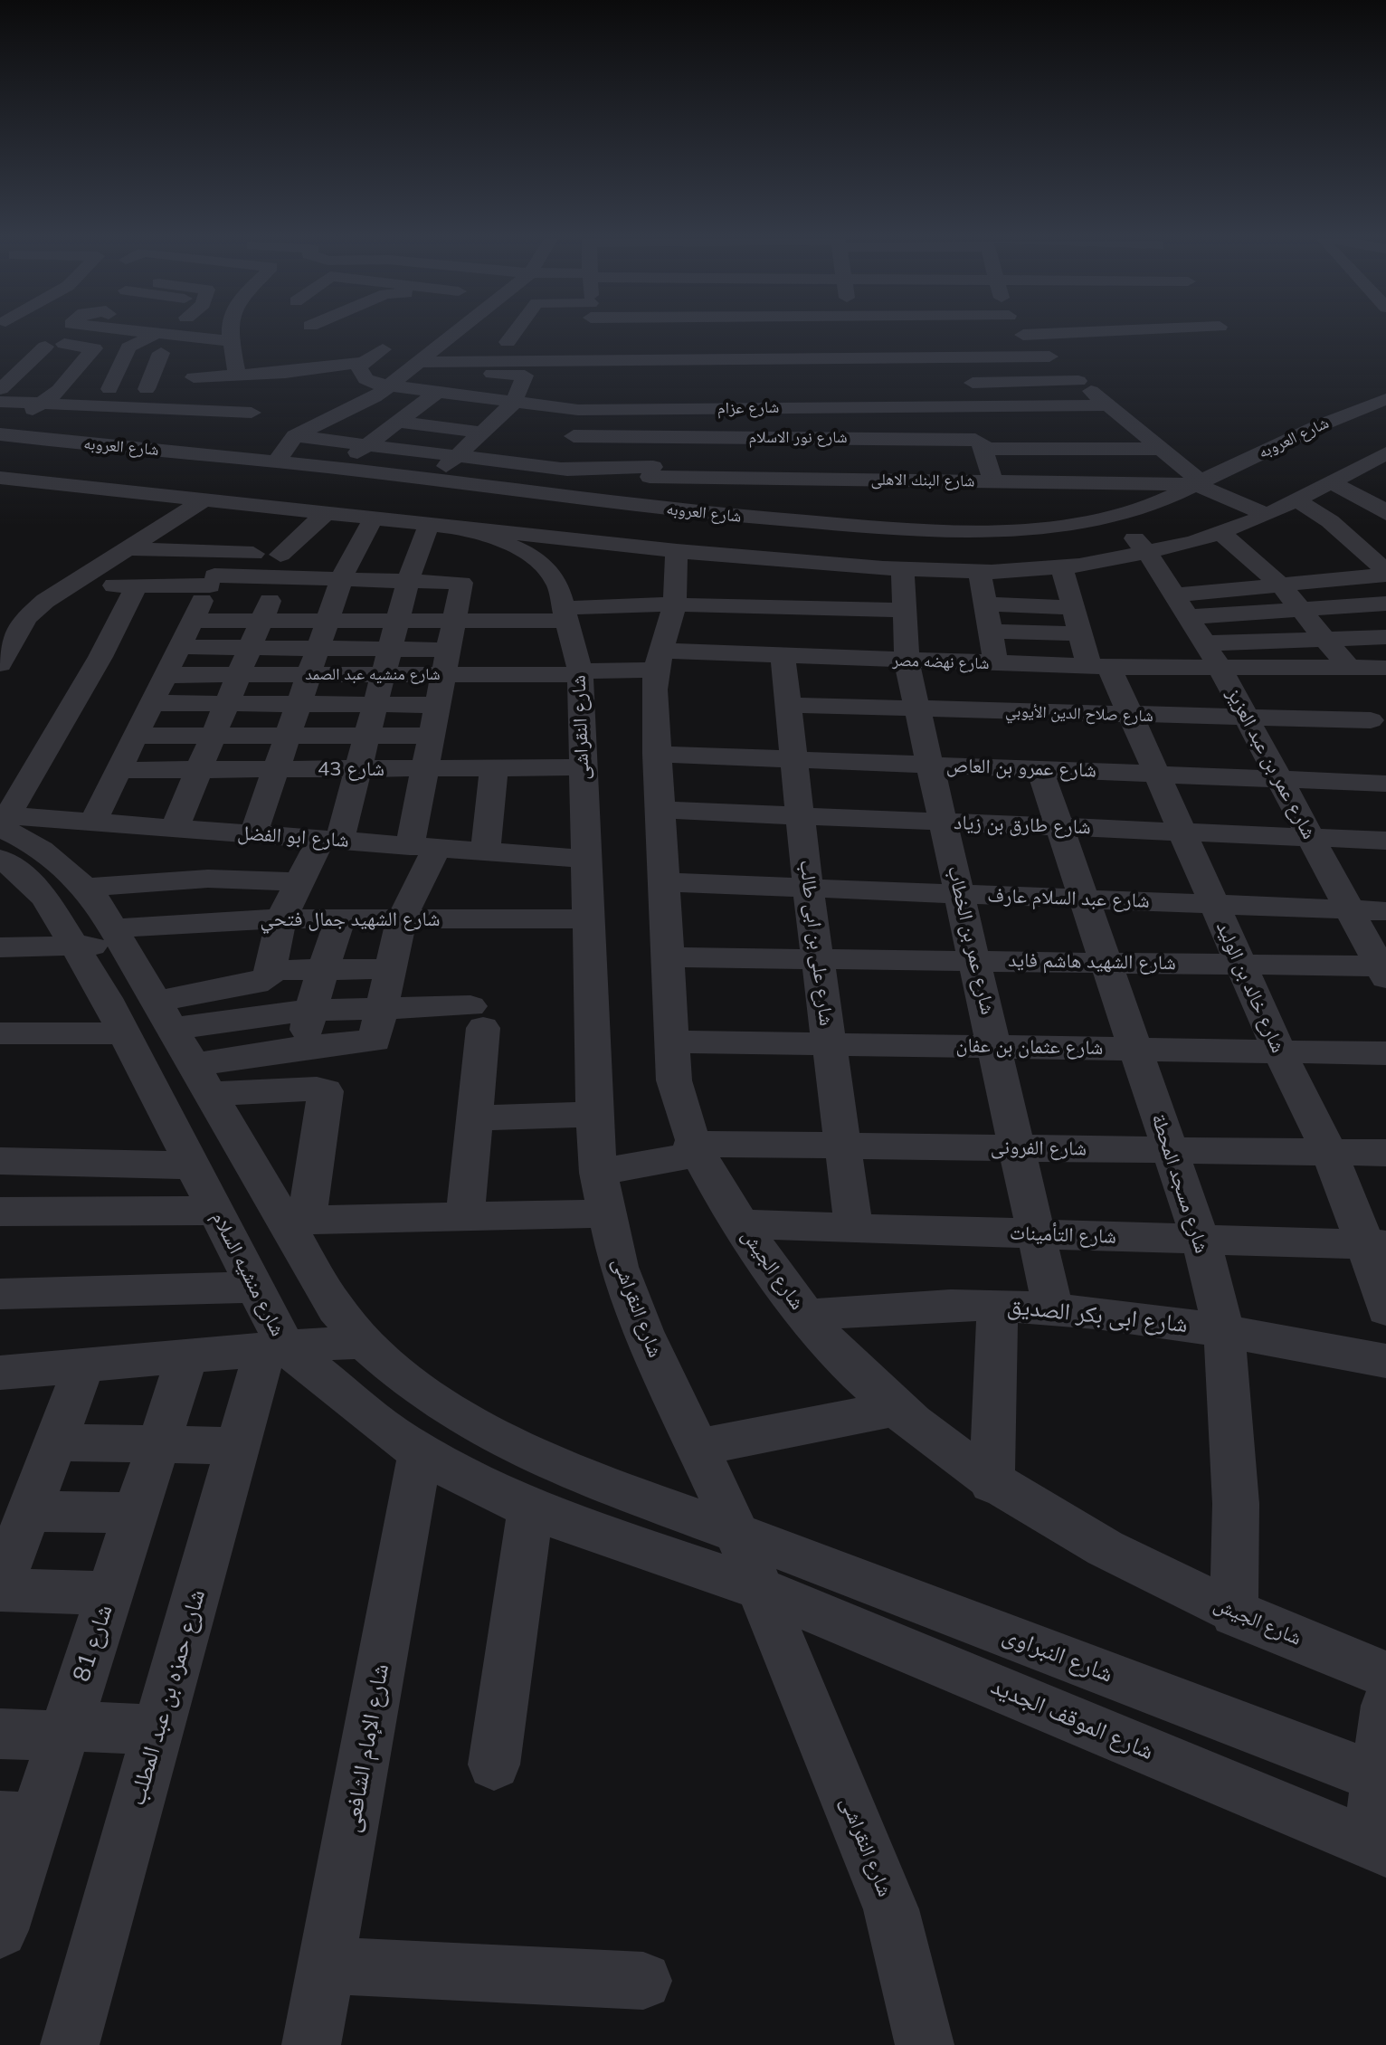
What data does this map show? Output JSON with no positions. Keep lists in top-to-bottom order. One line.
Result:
{"streets":{"street":["شارع عزام","شارع نور الاسلام","شارع العروبه","شارع البنك الاهلى","شارع نهضه مصر","شارع منشيه عبد الصمد","شارع صلاح الدين الأيوبي","شارع النقراشى","شارع عمر بن عبد العزيز","شارع عمرو بن العاص","شارع 43","شارع طارق بن زياد","شارع ابو الفضل","شارع عبد السلام عارف","شارع الشهيد جمال فتحي","شارع عمر بن الخطاب","شارع على بن ابى طالب","شارع الشهيد هاشم فايد","شارع خالد بن الوليد","شارع عثمان بن عفان","شارع الفرونى","شارع مسجد المحطة","شارع التأمينات","شارع الجيش","شارع منشيه السلام","شارع ابى بكر الصديق","شارع 81","شارع النبراوى","شارع حمزه بن عبد المطلب","شارع الموقف الجديد","شارع الإمام الشافعى"]},"crossings":[["شارع نور الاسلام","شارع البنك الاهلى"],["شارع العروبه","شارع البنك الاهلى"],["شارع العروبه","شارع عمر بن عبد العزيز"],["شارع العروبه","شارع عمر بن الخطاب"],["شارع العروبه","شارع خالد بن الوليد"],["شارع العروبه","شارع مسجد المحطة"],["شارع العروبه","شارع الجيش"],["شارع نهضه مصر","شارع منشيه عبد الصمد"],["شارع نهضه مصر","شارع النقراشى"],["شارع نهضه مصر","شارع عمر بن عبد العزيز"],["شارع نهضه مصر","شارع عمر بن الخطاب"],["شارع نهضه مصر","شارع على بن ابى طالب"],["شارع نهضه مصر","شارع خالد بن الوليد"],["شارع نهضه مصر","شارع مسجد المحطة"],["شارع نهضه مصر","شارع الجيش"],["شارع منشيه عبد الصمد","شارع النقراشى"],["شارع صلاح الدين الأيوبي","شارع عمر بن عبد العزيز"],["شارع صلاح الدين الأيوبي","شارع عمرو بن العاص"],["شارع صلاح الدين الأيوبي","شارع عمر بن الخطاب"],["شارع صلاح الدين الأيوبي","شارع على بن ابى طالب"],["شارع صلاح الدين الأيوبي","شارع خالد بن الوليد"],["شارع صلاح الدين الأيوبي","شارع مسجد المحطة"],["شارع النقراشى","شارع 43"],["شارع النقراشى","شارع ابو الفضل"],["شارع النقراشى","شارع الشهيد جمال فتحي"],["شارع النقراشى","شارع الفرونى"],["شارع النقراشى","شارع منشيه السلام"],["شارع النقراشى","شارع النبراوى"],["شارع النقراشى","شارع الموقف الجديد"],["شارع عمر بن عبد العزيز","شارع عمرو بن العاص"],["شارع عمر بن عبد العزيز","شارع طارق بن زياد"],["شارع عمر بن عبد العزيز","شارع عبد السلام عارف"],["شارع عمر بن عبد العزيز","شارع الشهيد هاشم فايد"],["شارع عمرو بن العاص","شارع عمر بن الخطاب"],["شارع عمرو بن العاص","شارع على بن ابى طالب"],["شارع عمرو بن العاص","شارع خالد بن الوليد"],["شارع عمرو بن العاص","شارع مسجد المحطة"],["شارع عمرو بن العاص","شارع الجيش"],["شارع طارق بن زياد","شارع عمر بن الخطاب"],["شارع طارق بن زياد","شارع على بن ابى طالب"],["شارع طارق بن زياد","شارع خالد بن الوليد"],["شارع طارق بن زياد","شارع مسجد المحطة"],["شارع طارق بن زياد","شارع الجيش"],["شارع عبد السلام عارف","شارع عمر بن الخطاب"],["شارع عبد السلام عارف","شارع على بن ابى طالب"],["شارع عبد السلام عارف","شارع خالد بن الوليد"],["شارع عبد السلام عارف","شارع مسجد المحطة"],["شارع عبد السلام عارف","شارع الجيش"],["شارع الشهيد جمال فتحي","شارع منشيه السلام"],["شارع عمر بن الخطاب","شارع الشهيد هاشم فايد"],["شارع عمر بن الخطاب","شارع عثمان بن عفان"],["شارع عمر بن الخطاب","شارع الفرونى"],["شارع عمر بن الخطاب","شارع التأمينات"],["شارع عمر بن الخطاب","شارع ابى بكر الصديق"],["شارع على بن ابى طالب","شارع الشهيد هاشم فايد"],["شارع على بن ابى طالب","شارع عثمان بن عفان"],["شارع على بن ابى طالب","شارع الفرونى"],["شارع على بن ابى طالب","شارع التأمينات"],["شارع الشهيد هاشم فايد","شارع خالد بن الوليد"],["شارع الشهيد هاشم فايد","شارع مسجد المحطة"],["شارع الشهيد هاشم فايد","شارع الجيش"],["شارع خالد بن الوليد","شارع عثمان بن عفان"],["شارع خالد بن الوليد","شارع الفرونى"],["شارع خالد بن الوليد","شارع التأمينات"],["شارع عثمان بن عفان","شارع مسجد المحطة"],["شارع عثمان بن عفان","شارع الجيش"],["شارع الفرونى","شارع مسجد المحطة"],["شارع الفرونى","شارع الجيش"],["شارع مسجد المحطة","شارع التأمينات"],["شارع مسجد المحطة","شارع الجيش"],["شارع مسجد المحطة","شارع ابى بكر الصديق"],["شارع التأمينات","شارع الجيش"],["شارع الجيش","شارع ابى بكر الصديق"],["شارع منشيه السلام","شارع حمزه بن عبد المطلب"],["شارع منشيه السلام","شارع الموقف الجديد"],["شارع منشيه السلام","شارع الإمام الشافعى"]]}
